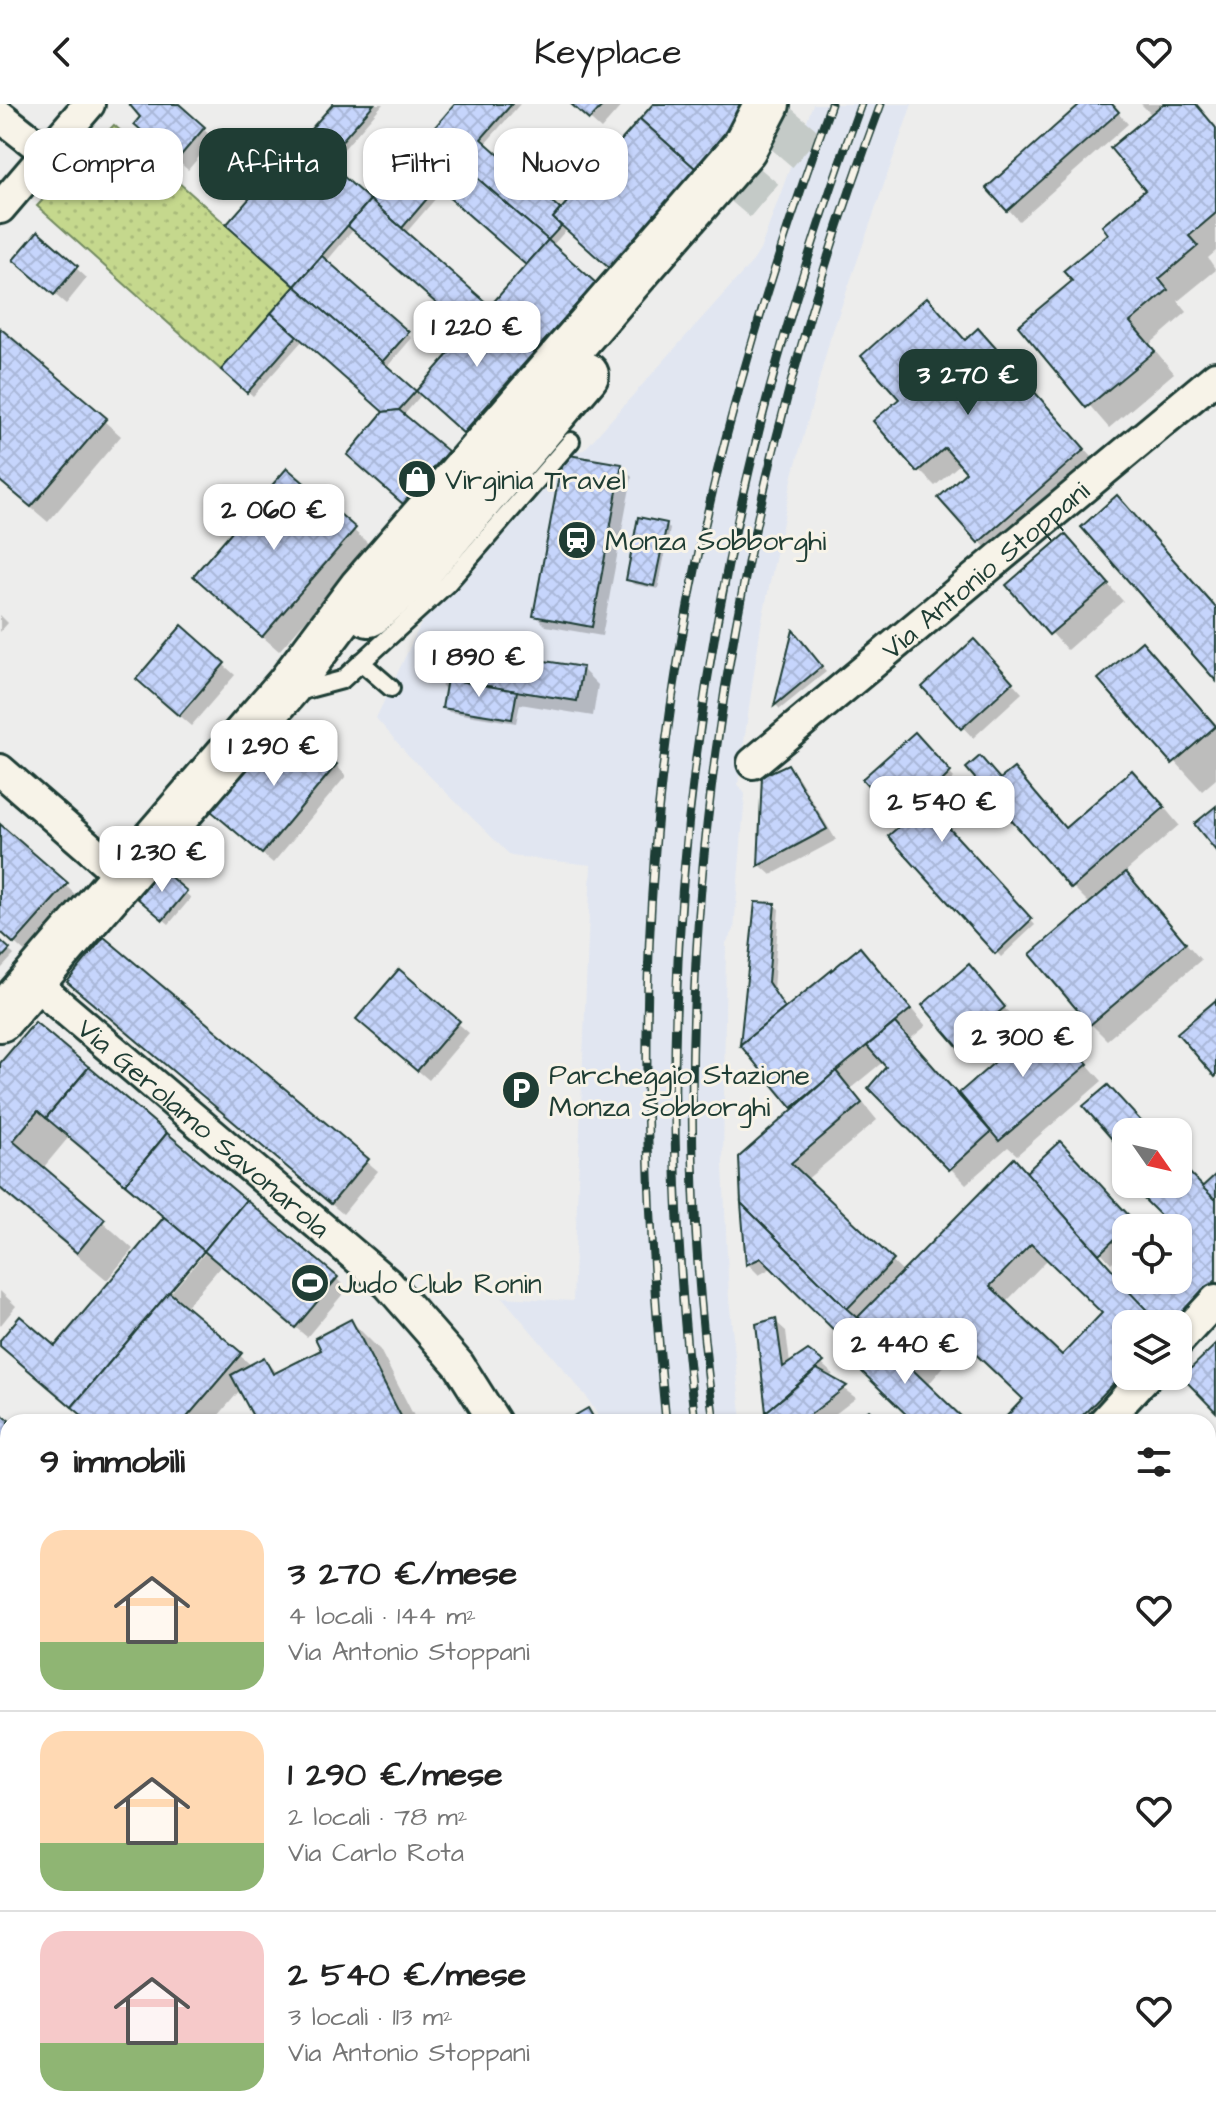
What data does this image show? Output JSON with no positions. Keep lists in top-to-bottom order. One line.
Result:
{"streets":{"street":["Via Antonio Stoppani","Via Gerolamo Savonarola"]},"places":{"shop":["Virginia Travel"],"station":["Monza Sobborghi"],"parking":["Parcheggio Stazione Monza Sobborghi"],"sports":["Judo Club Ronin"]},"north":"bottom right","page":{"header":"Keyplace","chip":["Compra","Affitta","Filtri","Nuovo"],"price":["1 220 €","3 270 €","2 060 €","1 890 €","1 290 €","2 540 €","1 230 €","2 300 €","2 440 €"],"heading":"9 immobili","list":[{"name":"3 270 €/mese","note":"4 locali · 144 m² · Via Antonio Stoppani"},{"name":"1 290 €/mese","note":"2 locali · 78 m² · Via Carlo Rota"},{"name":"2 540 €/mese","note":"3 locali · 113 m² · Via Antonio Stoppani"}]}}
